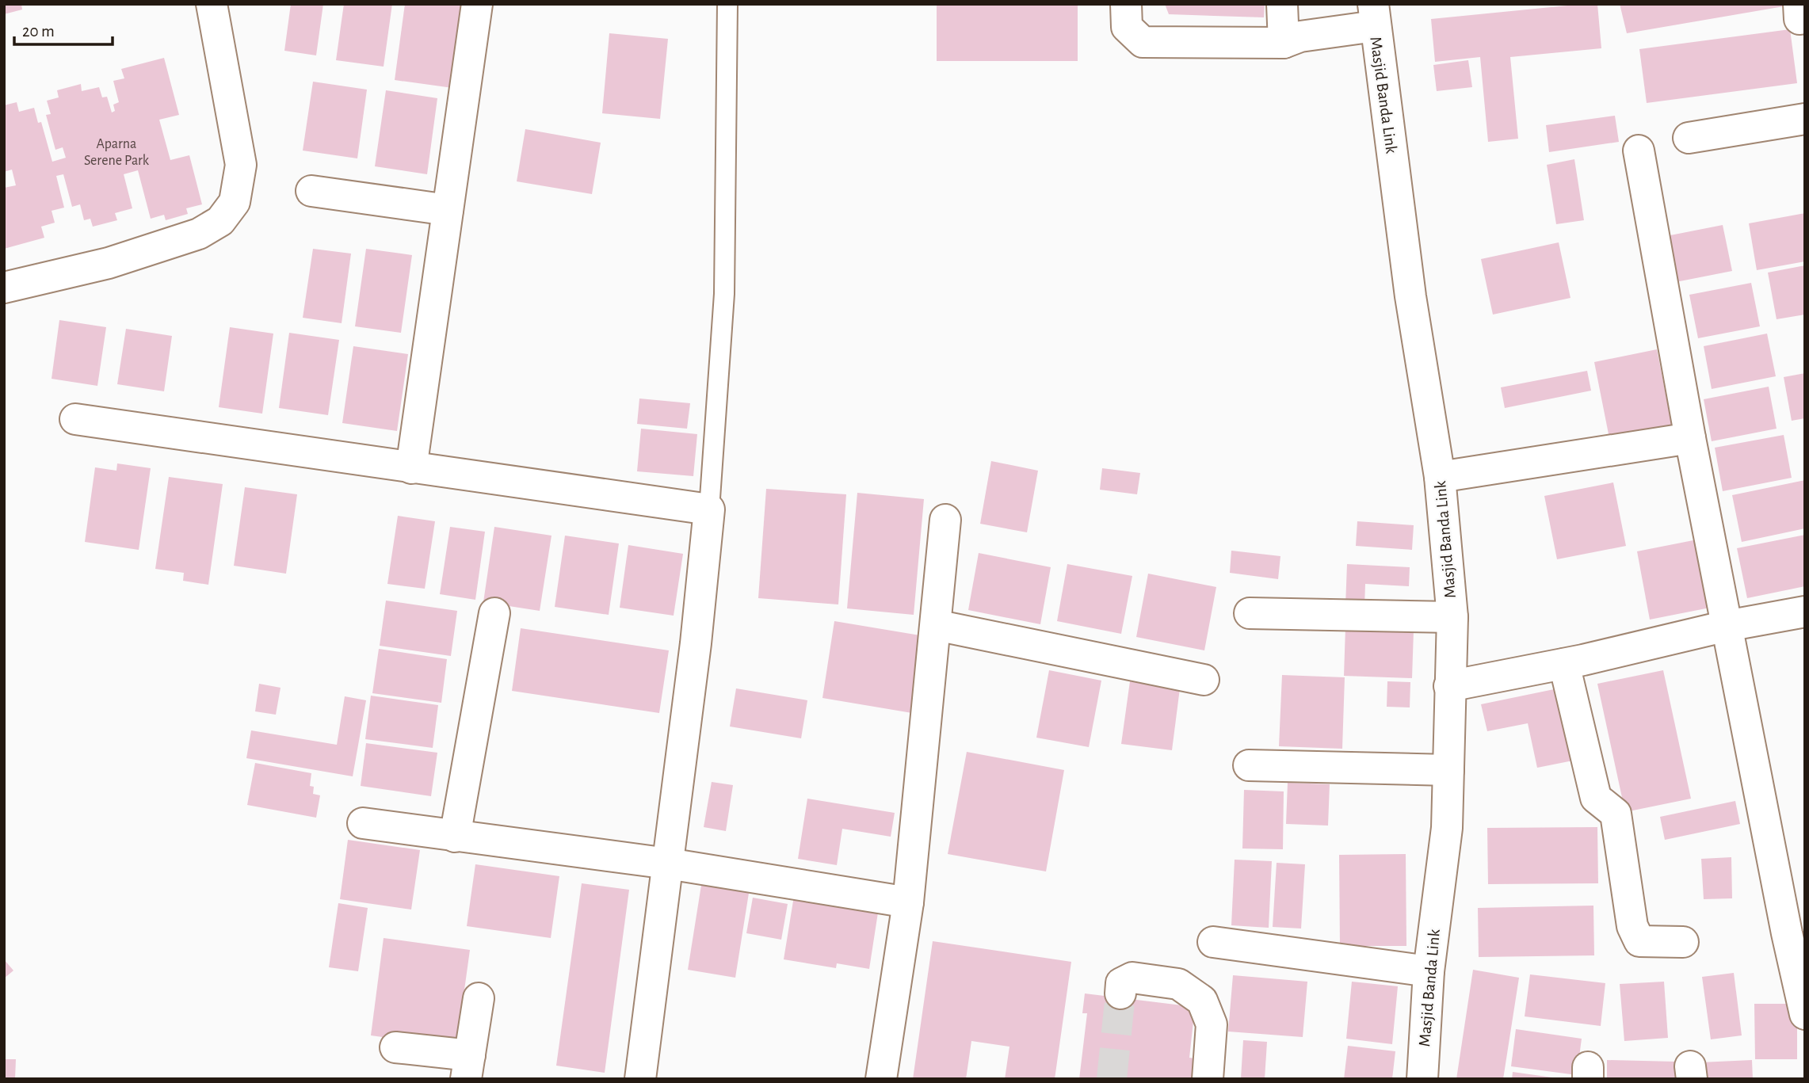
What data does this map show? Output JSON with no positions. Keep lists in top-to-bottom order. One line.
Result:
{"streets":{"street":["Masjid Banda Link"]},"house_numbers":["Aparna Serene Park"],"scale_bar":"20 m"}
